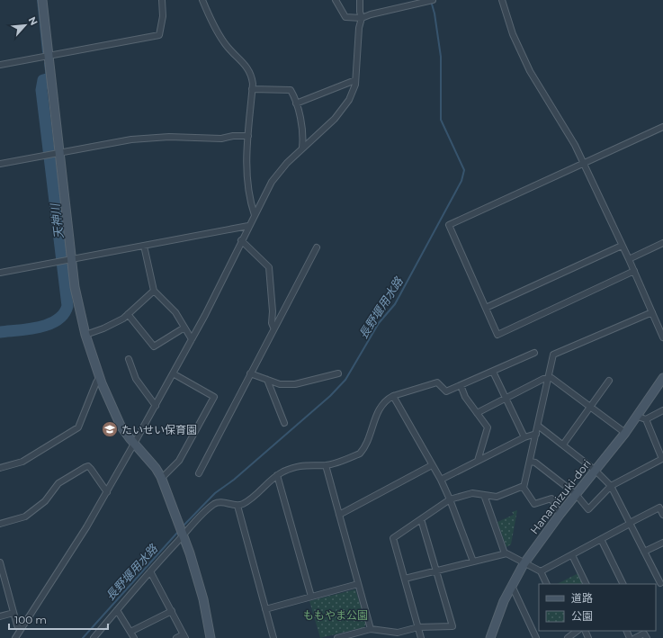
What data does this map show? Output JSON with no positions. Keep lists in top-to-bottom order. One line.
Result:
{"streets":{"street":["Hanamizuki-dori"]},"water":["天神川","長野堰用水路"],"parks":["ももやま公園"],"places":{"school or university":["たいせい保育園"]},"legend":["道路","公園"],"scale_bar":"100 m","north":"top right"}
